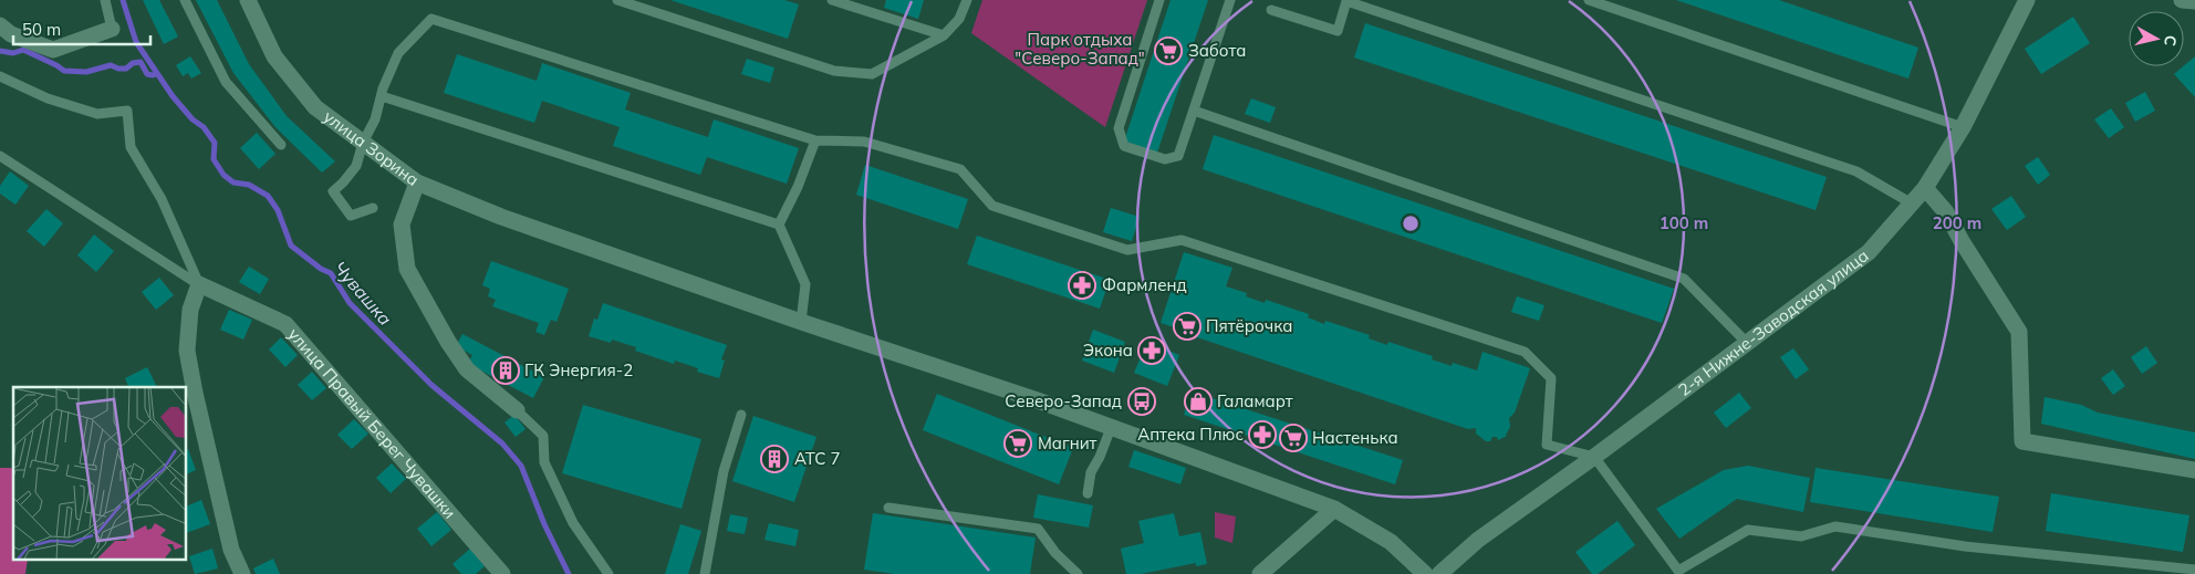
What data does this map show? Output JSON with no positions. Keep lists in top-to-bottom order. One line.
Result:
{"streets":{"main road":["улица Зорина","2-я Нижне-Заводская улица","улица Правый Берег Чувашки"]},"water":["Чувашка"],"parks":["Парк отдыха \"Северо-Запад\""],"places":{"supermarket":["Забота","Пятёрочка","Настенька","Магнит"],"pharmacy":["Фармленд","Экона","Аптека Плюс"],"building":["ГК Энергия-2","АТС 7"],"bus stop":["Северо-Запад"],"shop":["Галамарт"]},"scale_bar":"50 m","north":"right","rings":["100 m","200 m"]}
